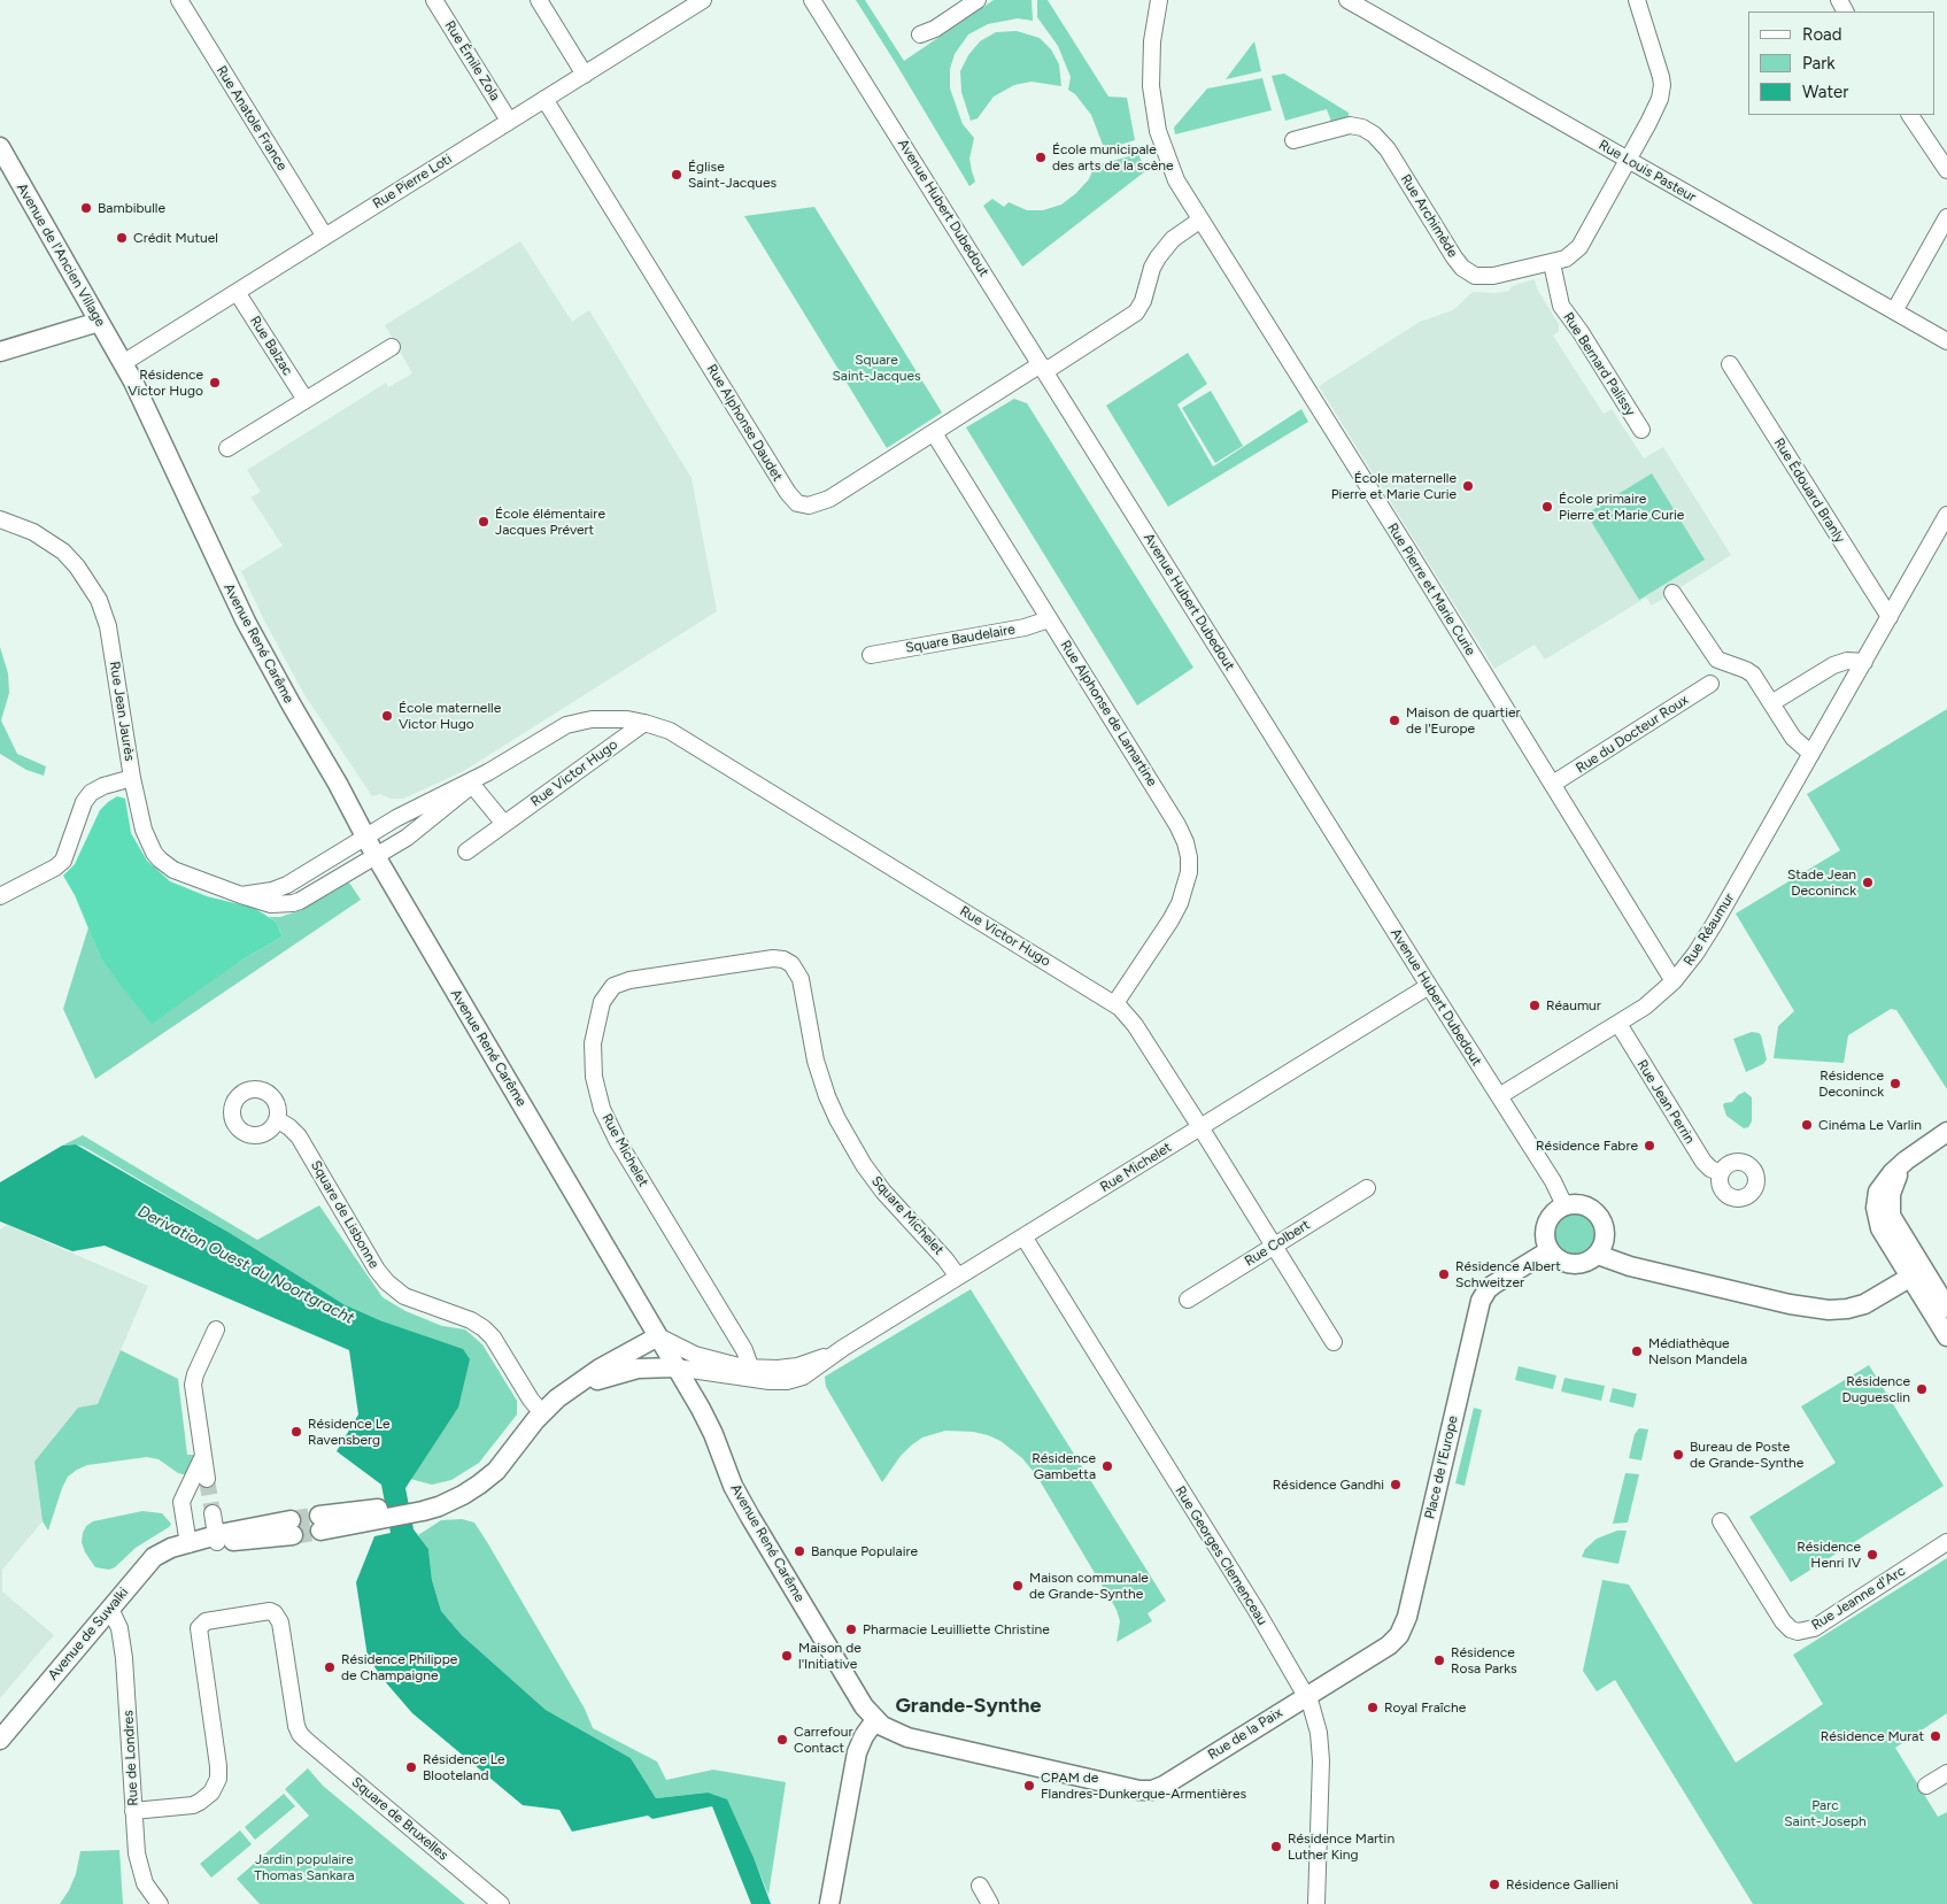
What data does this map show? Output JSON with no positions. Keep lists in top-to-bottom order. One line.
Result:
{"streets":{"street":["Rue Émile Zola","Rue Anatole France","Rue Louis Pasteur","Rue Pierre Loti","Avenue Hubert Dubedout","Rue Archimède","Avenue de l'Ancien Village","Rue Balzac","Rue Bernard Palissy","Rue Alphonse Daudet","Rue Édouard Branly","Rue Pierre et Marie Curie","Square Baudelaire","Avenue René Carême","Rue Jean Jaurès","Rue Alphonse de Lamartine","Rue du Docteur Roux","Rue Victor Hugo","Rue Réaumur","Rue Jean Perrin","Rue Michelet","Square de Lisbonne","Square Michelet","Rue Colbert","Place de l'Europe","Rue Georges Clemenceau","Rue Jeanne d'Arc","Avenue de Suwalki","Rue de la Paix","Rue de Londres","Square de Bruxelles"]},"crossings":[["Rue Émile Zola","Rue Pierre Loti"],["Rue Anatole France","Rue Pierre Loti"],["Rue Louis Pasteur","Rue Archimède"],["Rue Pierre Loti","Avenue de l'Ancien Village"],["Rue Pierre Loti","Rue Balzac"],["Rue Pierre Loti","Rue Alphonse Daudet"],["Rue Pierre Loti","Avenue René Carême"],["Avenue Hubert Dubedout","Rue Alphonse Daudet"],["Avenue Hubert Dubedout","Rue Réaumur"],["Avenue Hubert Dubedout","Rue Michelet"],["Avenue Hubert Dubedout","Place de l'Europe"],["Rue Archimède","Rue Bernard Palissy"],["Avenue de l'Ancien Village","Avenue René Carême"],["Rue Alphonse Daudet","Rue Pierre et Marie Curie"],["Rue Alphonse Daudet","Rue Alphonse de Lamartine"],["Rue Édouard Branly","Rue Réaumur"],["Rue Pierre et Marie Curie","Rue du Docteur Roux"],["Rue Pierre et Marie Curie","Rue Réaumur"],["Square Baudelaire","Rue Alphonse de Lamartine"],["Avenue René Carême","Rue Jean Jaurès"],["Avenue René Carême","Rue Victor Hugo"],["Avenue René Carême","Rue Michelet"],["Avenue René Carême","Rue de la Paix"],["Rue Jean Jaurès","Rue Victor Hugo"],["Rue Alphonse de Lamartine","Rue Victor Hugo"],["Rue Victor Hugo","Rue Michelet"],["Rue Victor Hugo","Rue Colbert"],["Rue Réaumur","Rue Jean Perrin"],["Rue Michelet","Square Michelet"],["Rue Michelet","Rue Georges Clemenceau"],["Place de l'Europe","Rue de la Paix"],["Rue Georges Clemenceau","Rue de la Paix"],["Avenue de Suwalki","Rue de Londres"],["Rue de Londres","Square de Bruxelles"]],"districts":["Grande-Synthe"],"water":["Derivation Ouest du Noortgracht"],"parks":["Square Saint-Jacques","Parc Saint-Joseph","Jardin populaire Thomas Sankara"],"places":["École municipale des arts de la scène","Église Saint-Jacques","Bambibulle","Crédit Mutuel","Résidence Victor Hugo","École maternelle Pierre et Marie Curie","École primaire Pierre et Marie Curie","École élémentaire Jacques Prévert","École maternelle Victor Hugo","Maison de quartier de l'Europe","Stade Jean Deconinck","Réaumur","Résidence Deconinck","Cinéma Le Varlin","Résidence Fabre","Résidence Albert Schweitzer","Médiathèque Nelson Mandela","Résidence Duguesclin","Résidence Le Ravensberg","Bureau de Poste de Grande-Synthe","Résidence Gambetta","Résidence Gandhi","Banque Populaire","Résidence Henri IV","Maison communale de Grande-Synthe","Pharmacie Leuilliette Christine","Maison de l'Initiative","Résidence Rosa Parks","Résidence Philippe de Champaigne","Royal Fraîche","Résidence Murat","Carrefour Contact","Résidence Le Blooteland","CPAM de Flandres-Dunkerque-Armentières","Résidence Martin Luther King","Résidence Gallieni"],"legend":["Road","Park","Water"]}
